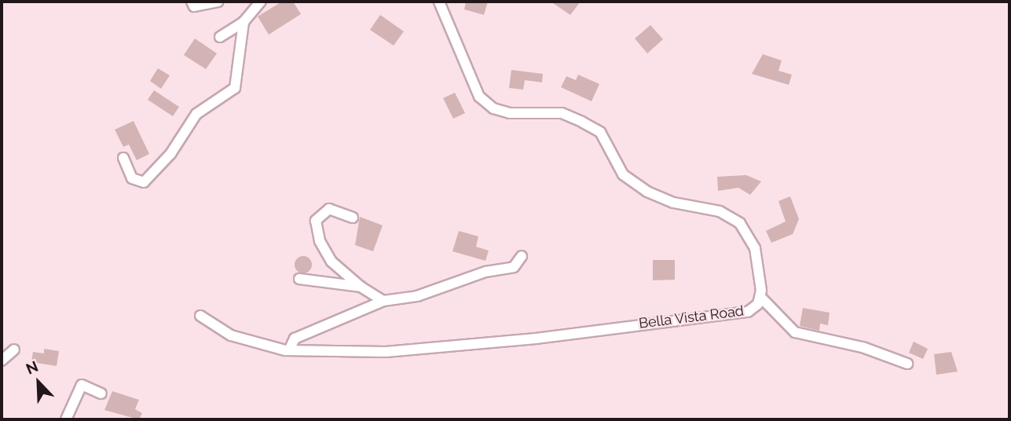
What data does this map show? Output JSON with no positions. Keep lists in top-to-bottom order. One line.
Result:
{"streets":{"street":["Bella Vista Road"]},"north":"top left"}
